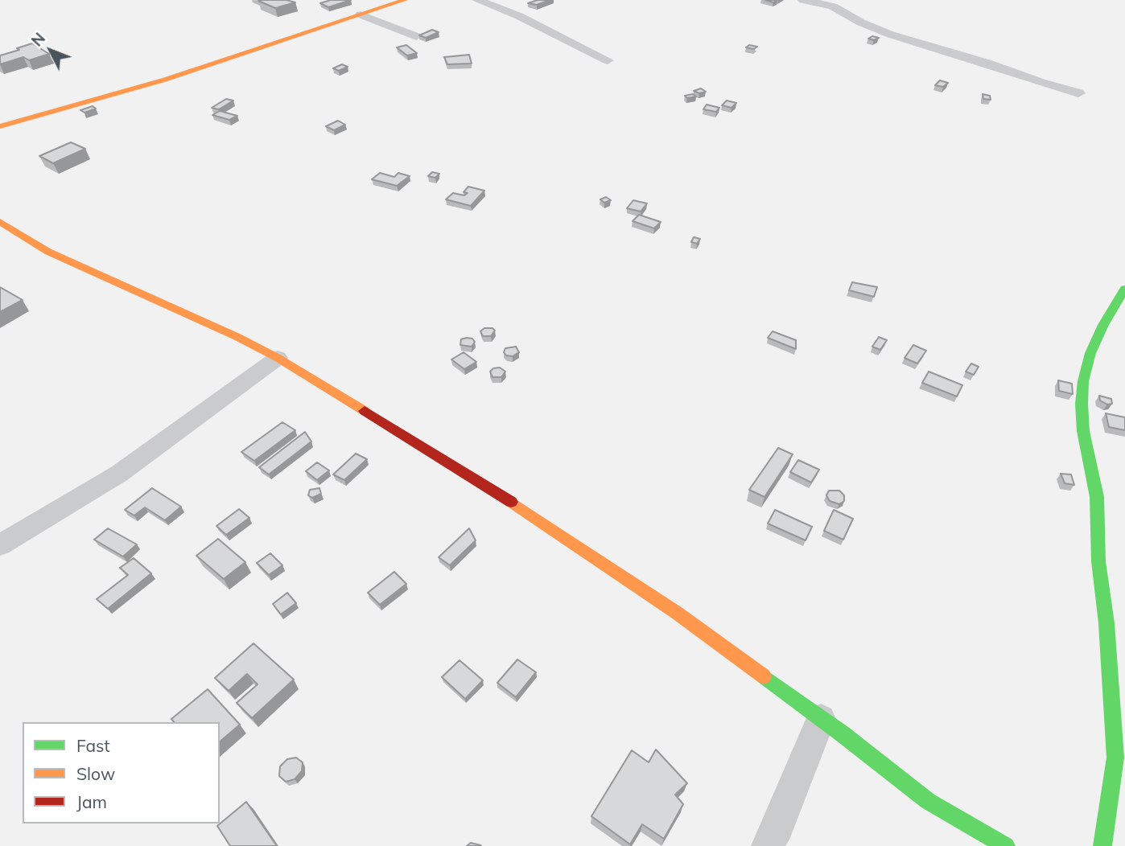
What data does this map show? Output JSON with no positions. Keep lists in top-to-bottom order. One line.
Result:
{"legend":["Fast","Slow","Jam"],"north":"top left"}
